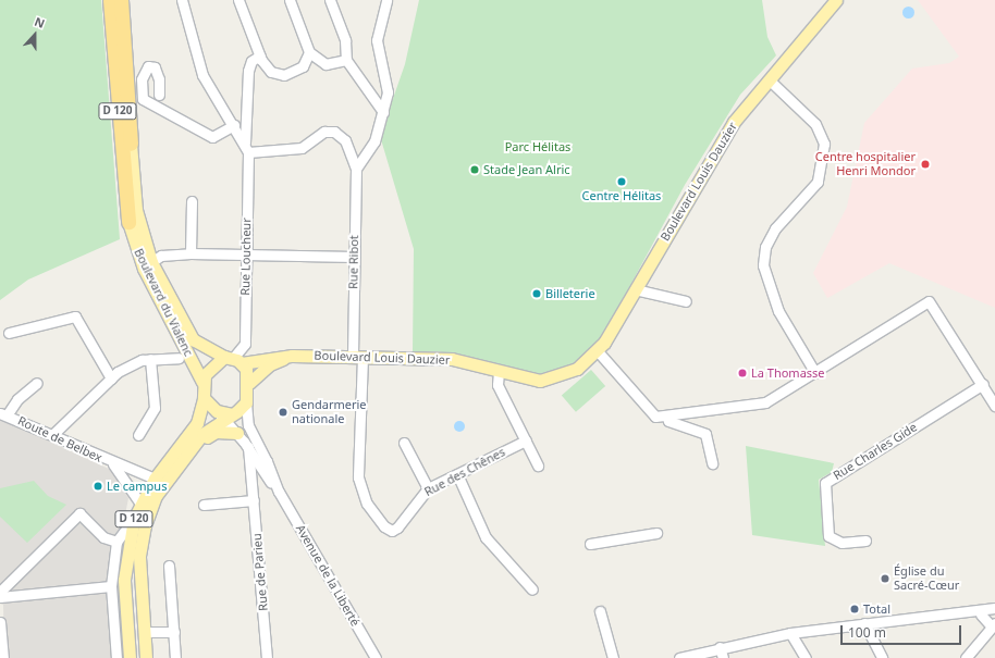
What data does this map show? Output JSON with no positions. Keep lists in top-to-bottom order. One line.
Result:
{"streets":{"highway":["D 120"],"main road":["Boulevard Louis Dauzier","Boulevard du Vialenc"],"street":["Rue Loucheur","Rue Ribot","Route de Belbex","Rue Charles Gide","Rue des Chênes","Rue de Parieu","Avenue de la Liberté"]},"crossings":[["D 120","Boulevard Louis Dauzier"],["D 120","Rue Loucheur"],["D 120","Boulevard du Vialenc"],["D 120","Route de Belbex"],["D 120","Avenue de la Liberté"],["Boulevard Louis Dauzier","Rue Loucheur"],["Boulevard Louis Dauzier","Rue Ribot"],["Boulevard Louis Dauzier","Boulevard du Vialenc"],["Boulevard Louis Dauzier","Avenue de la Liberté"],["Rue Loucheur","Boulevard du Vialenc"],["Rue Loucheur","Avenue de la Liberté"],["Rue Ribot","Rue des Chênes"],["Boulevard du Vialenc","Avenue de la Liberté"],["Rue de Parieu","Avenue de la Liberté"]],"parks":["Parc Hélitas"],"places":["Centre hospitalier Henri Mondor","Stade Jean Alric","Centre Hélitas","Billeterie","La Thomasse","Gendarmerie nationale","Le campus","Église du Sacré-Cœur","Total"],"scale_bar":"100 m","north":"top"}
